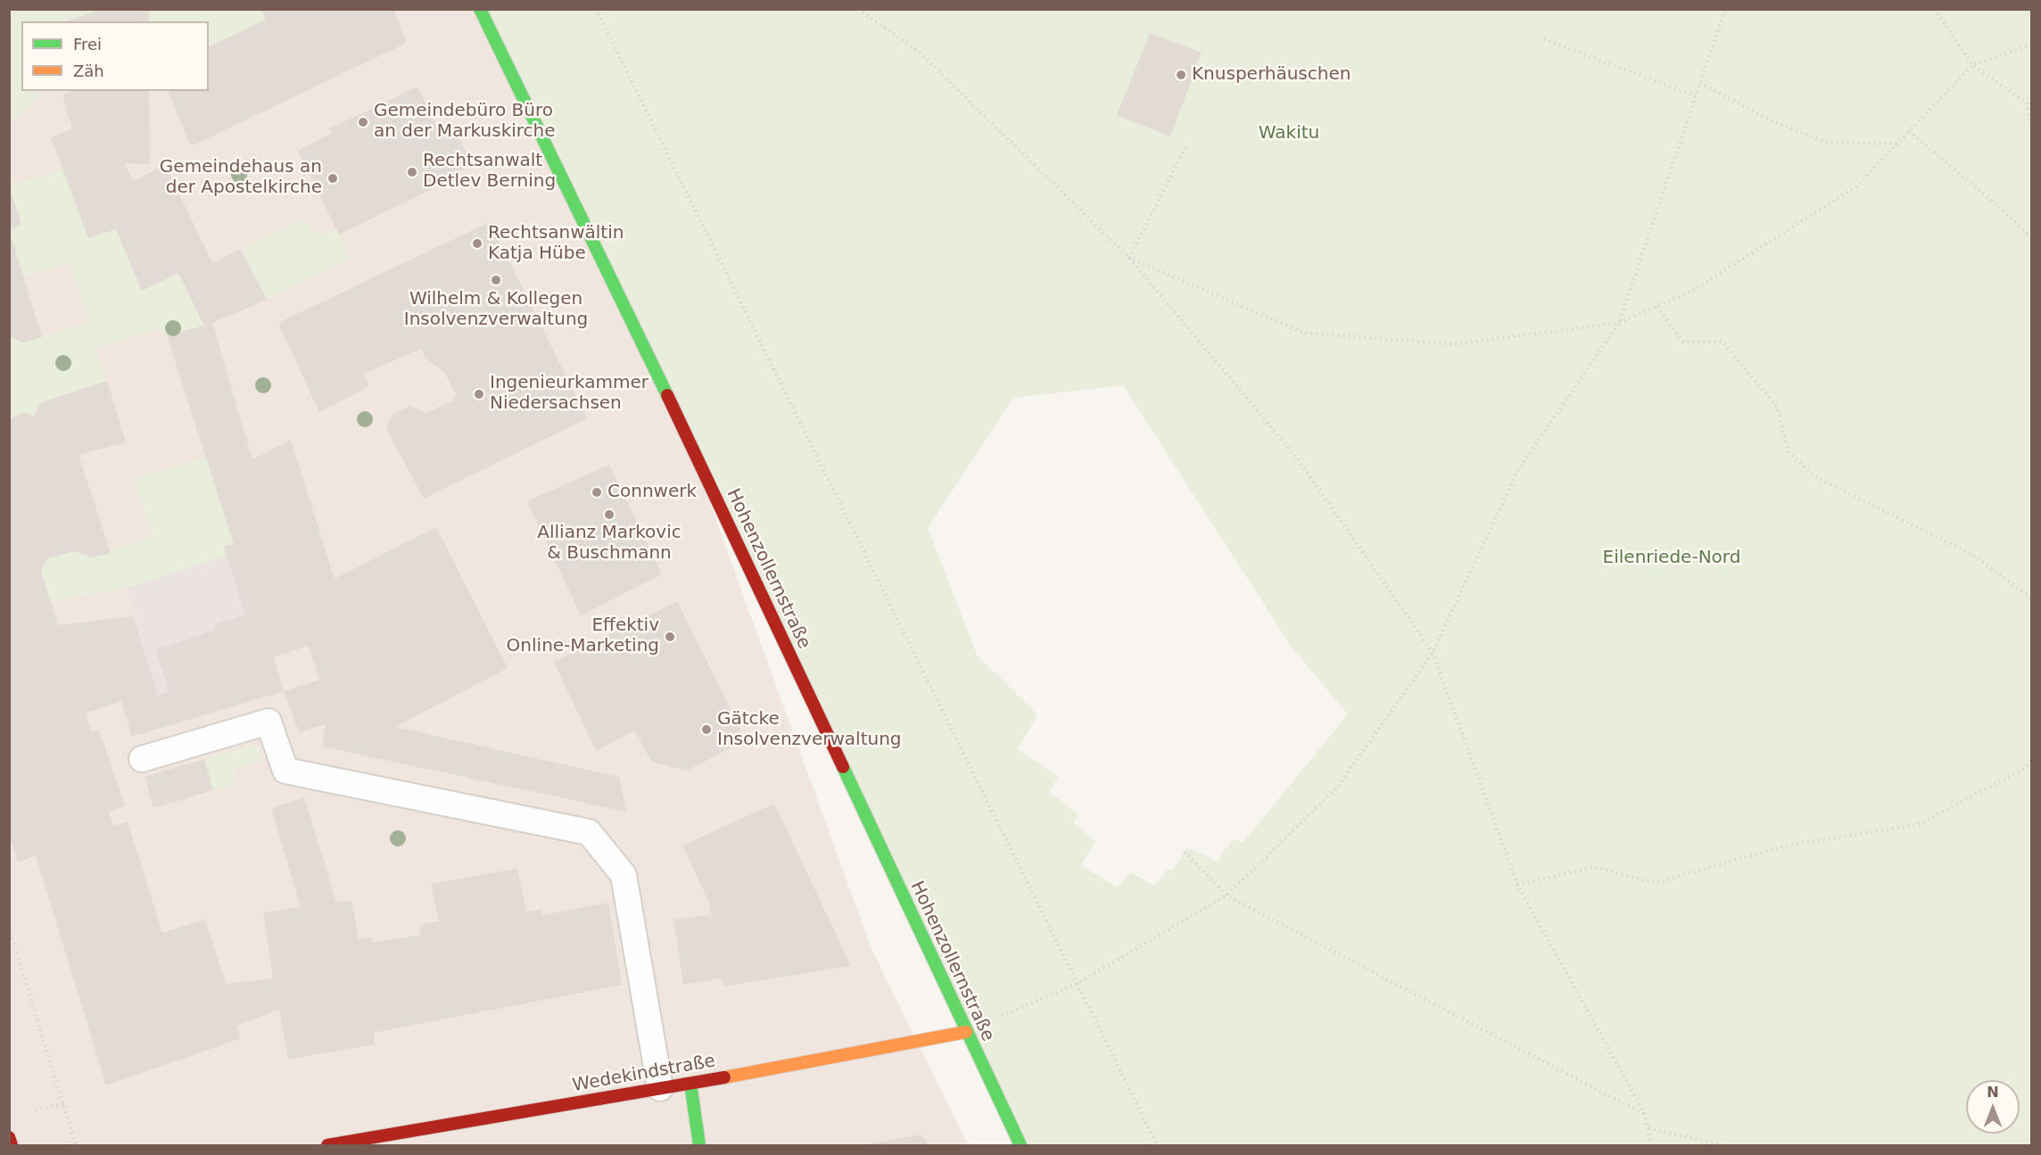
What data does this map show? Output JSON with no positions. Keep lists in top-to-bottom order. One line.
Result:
{"streets":{"street":["Hohenzollernstraße","Wedekindstraße"]},"crossings":[["Hohenzollernstraße","Wedekindstraße"]],"parks":["Wakitu","Eilenriede-Nord"],"places":["Knusperhäuschen","Gemeindebüro Büro an der Markuskirche","Rechtsanwalt Detlev Berning","Gemeindehaus an der Apostelkirche","Rechtsanwältin Katja Hübe","Wilhelm & Kollegen Insolvenzverwaltung","Ingenieurkammer Niedersachsen","Connwerk","Allianz Markovic & Buschmann","Effektiv Online-Marketing","Gätcke Insolvenzverwaltung"],"legend":["Frei","Zäh"],"north":"top"}
